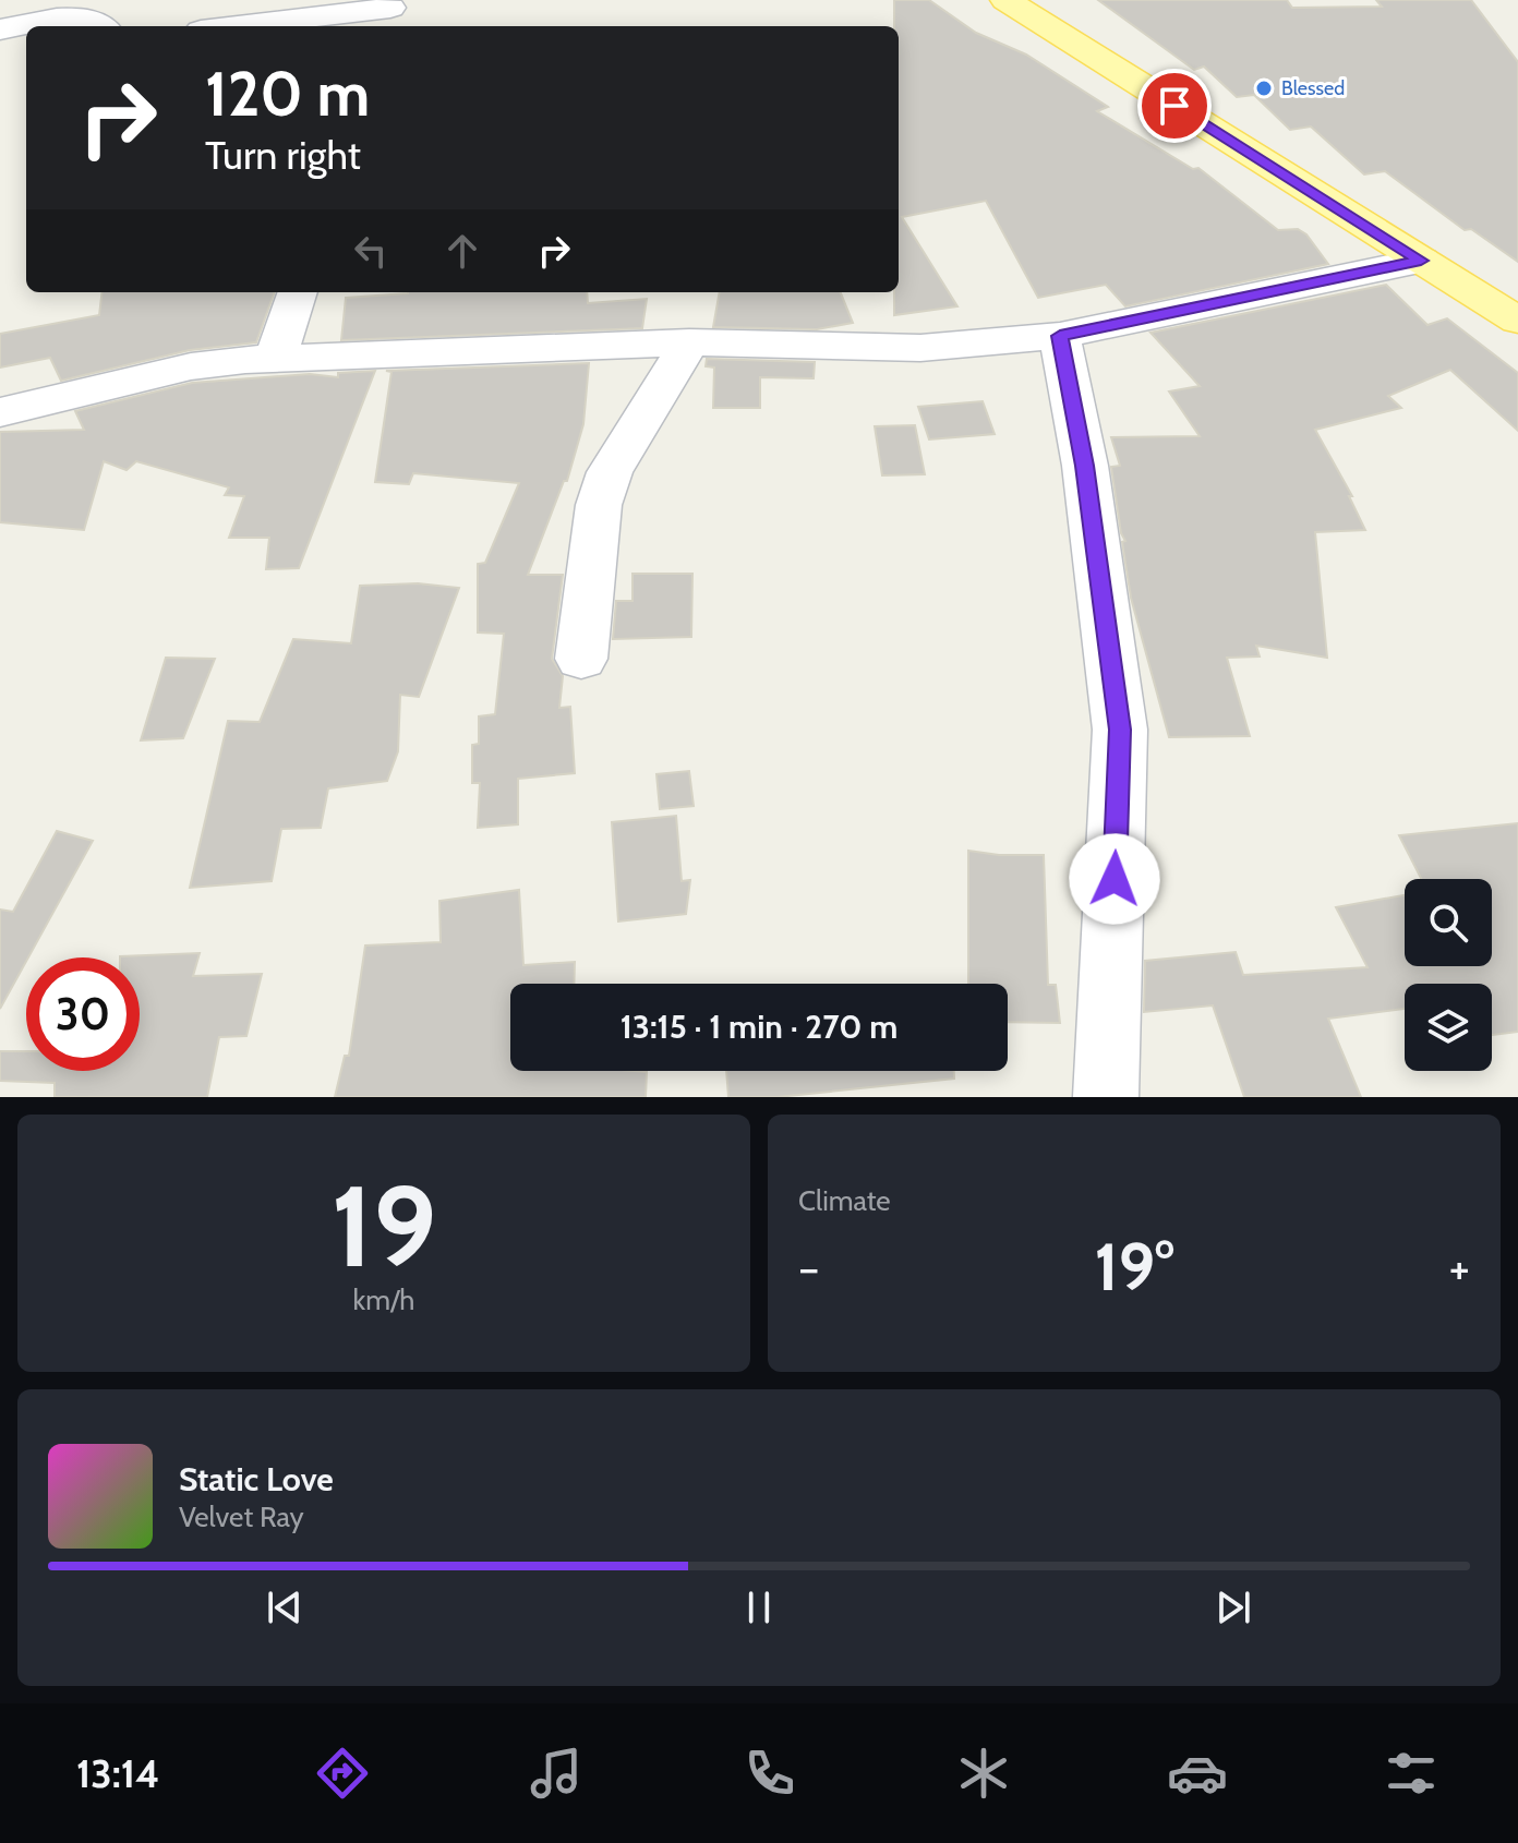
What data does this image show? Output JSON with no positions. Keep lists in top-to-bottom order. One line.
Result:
{"places":["Blessed"],"page":{"turn":["120 m","Turn right"],"limit":"30","trip":"13:15 · 1 min · 270 m","tile":[["19","km/h"],"Climate"],"heat":["−","19°","+"],"song":["Static Love","Velvet Ray"],"tabs":"13:14"}}
